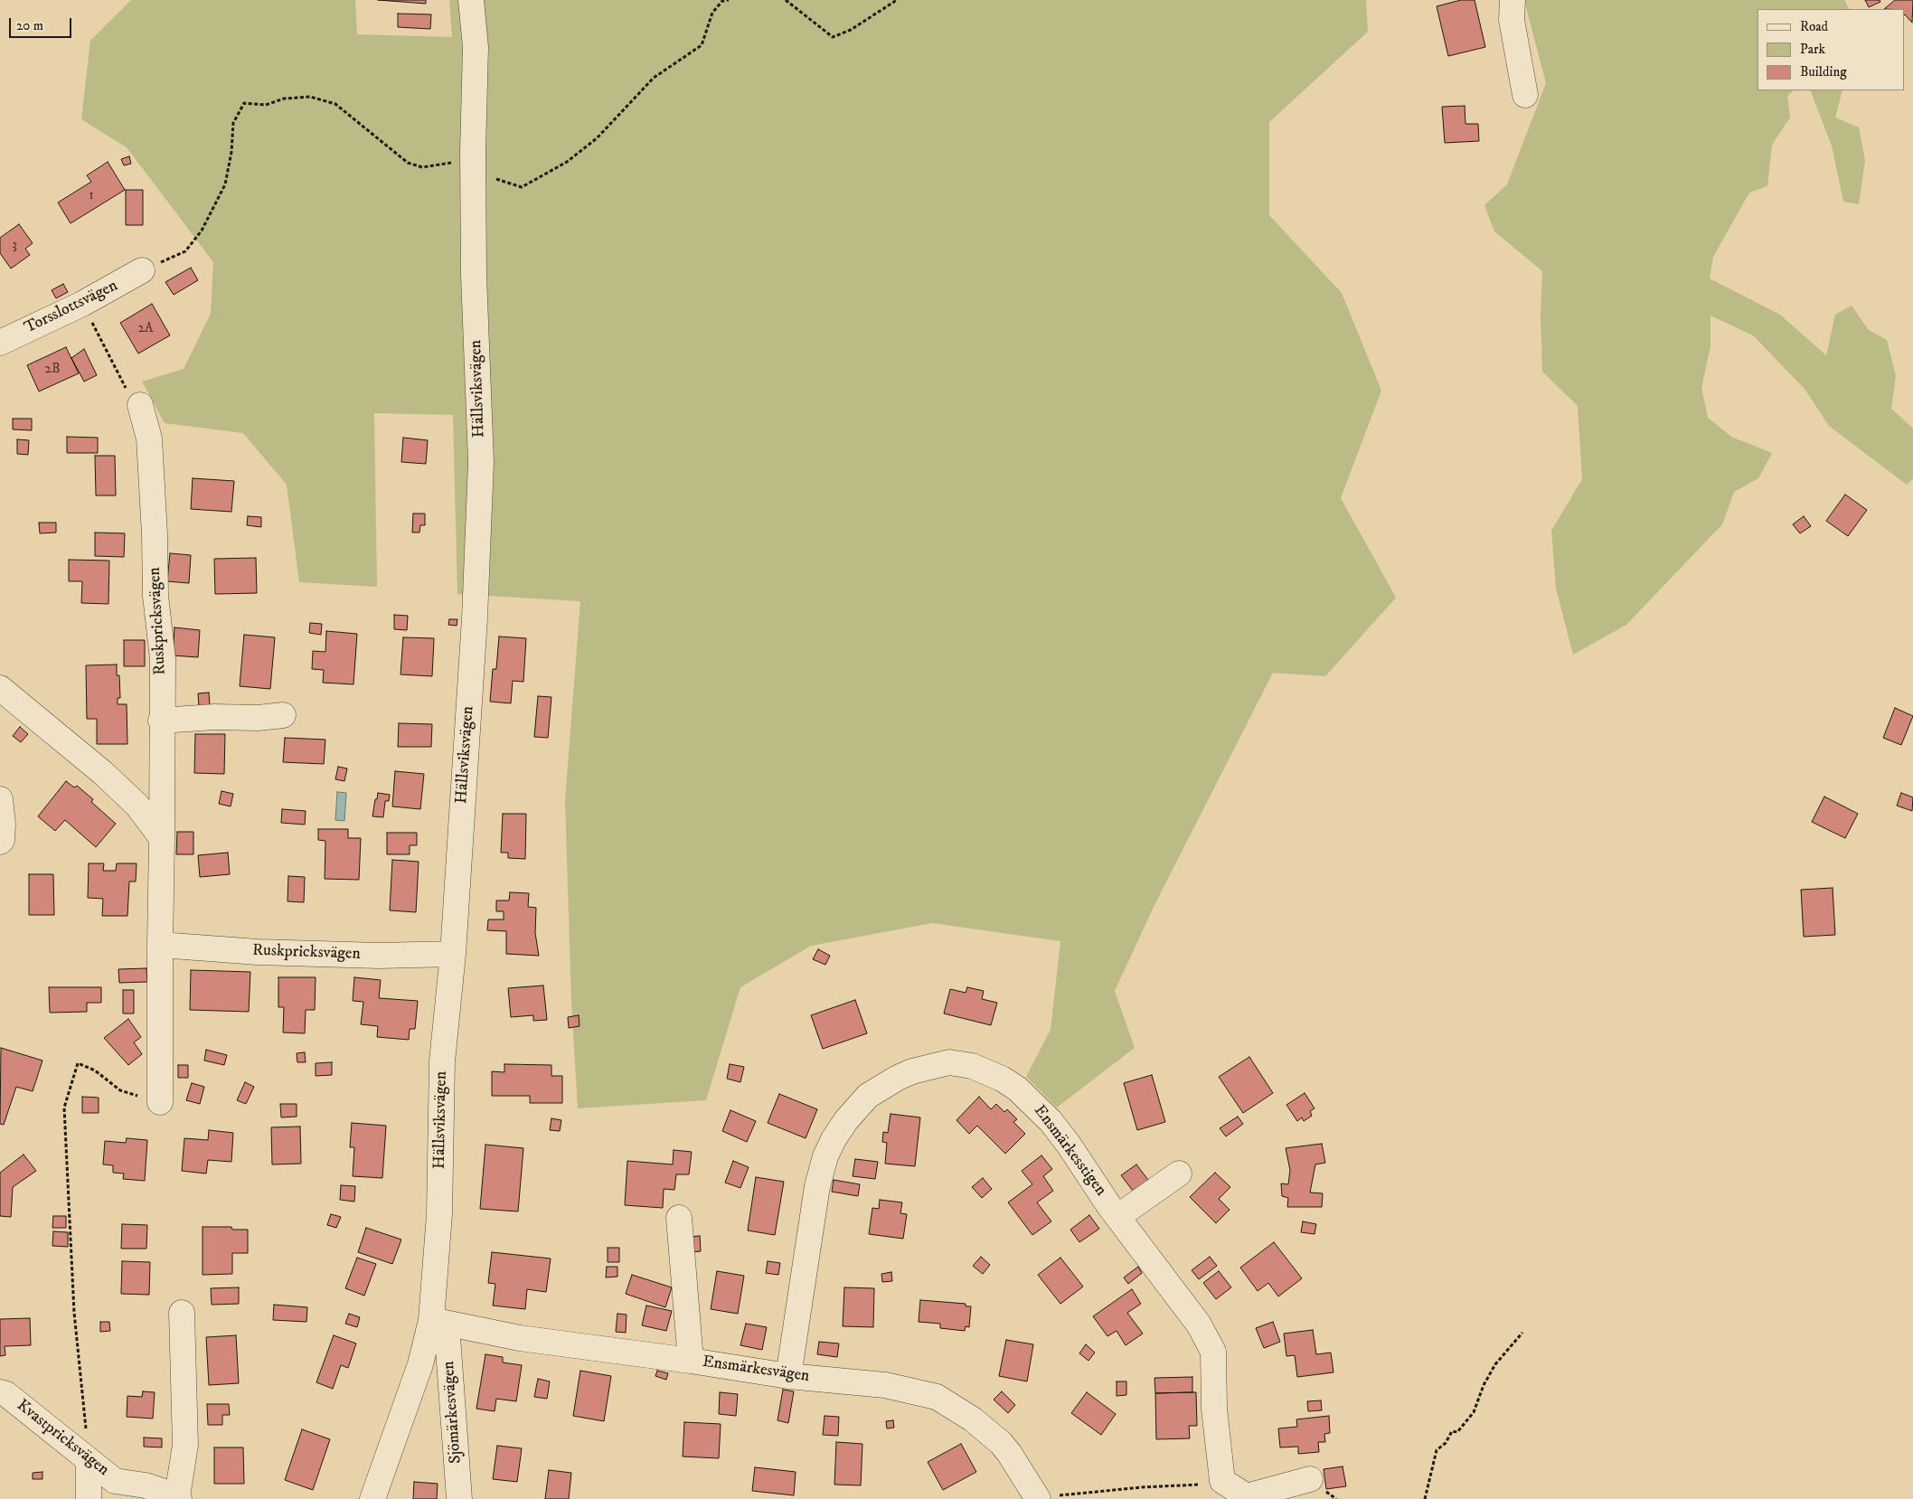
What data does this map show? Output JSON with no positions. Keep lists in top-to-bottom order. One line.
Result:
{"streets":{"street":["Torsslottsvägen","Hällsviksvägen","Ruskpricksvägen","Ensmärkesstigen","Ensmärkesvägen","Sjömärkesvägen","Kvastpricksvägen"]},"crossings":[["Hällsviksvägen","Ruskpricksvägen"],["Hällsviksvägen","Ensmärkesvägen"],["Hällsviksvägen","Sjömärkesvägen"],["Ensmärkesstigen","Ensmärkesvägen"],["Ensmärkesvägen","Sjömärkesvägen"]],"house_numbers":["1","3","2A","2B"],"legend":["Road","Park","Building"],"scale_bar":"20 m"}
